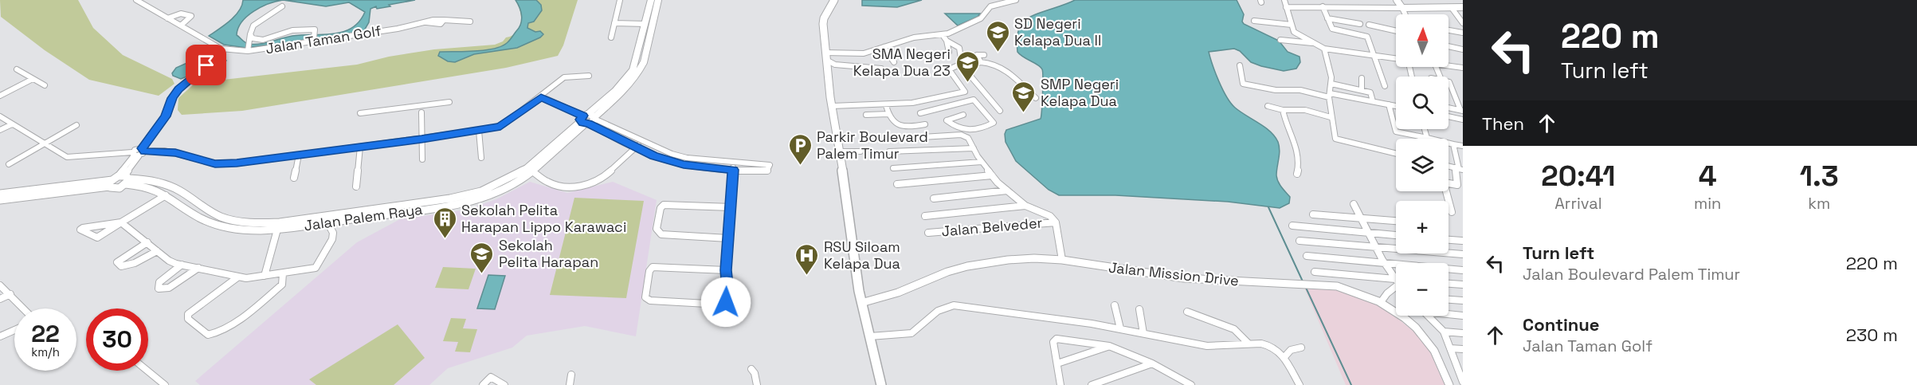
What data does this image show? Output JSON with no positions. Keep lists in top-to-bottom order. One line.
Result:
{"streets":{"street":["Jalan Taman Golf","Jalan Palem Raya","Jalan Belveder","Jalan Mission Drive"]},"places":{"school or university":["SD Negeri Kelapa Dua II","SMA Negeri Kelapa Dua 23","SMP Negeri Kelapa Dua","Sekolah Pelita Harapan"],"parking":["Parkir Boulevard Palem Timur"],"building":["Sekolah Pelita Harapan Lippo Karawaci"],"hospital":["RSU Siloam Kelapa Dua"]},"north":"top","page":{"turn":["220 m","Turn left"],"map_buttons":["+","−"],"then":"Then","eta":["20:41","Arrival","4","min","1.3","km"],"list":[{"name":"Turn left","note":"Jalan Boulevard Palem Timur","value":"220 m"},{"name":"Continue","note":"Jalan Taman Golf","value":"230 m"}],"speed":"22 km/h","limit":"30"}}
